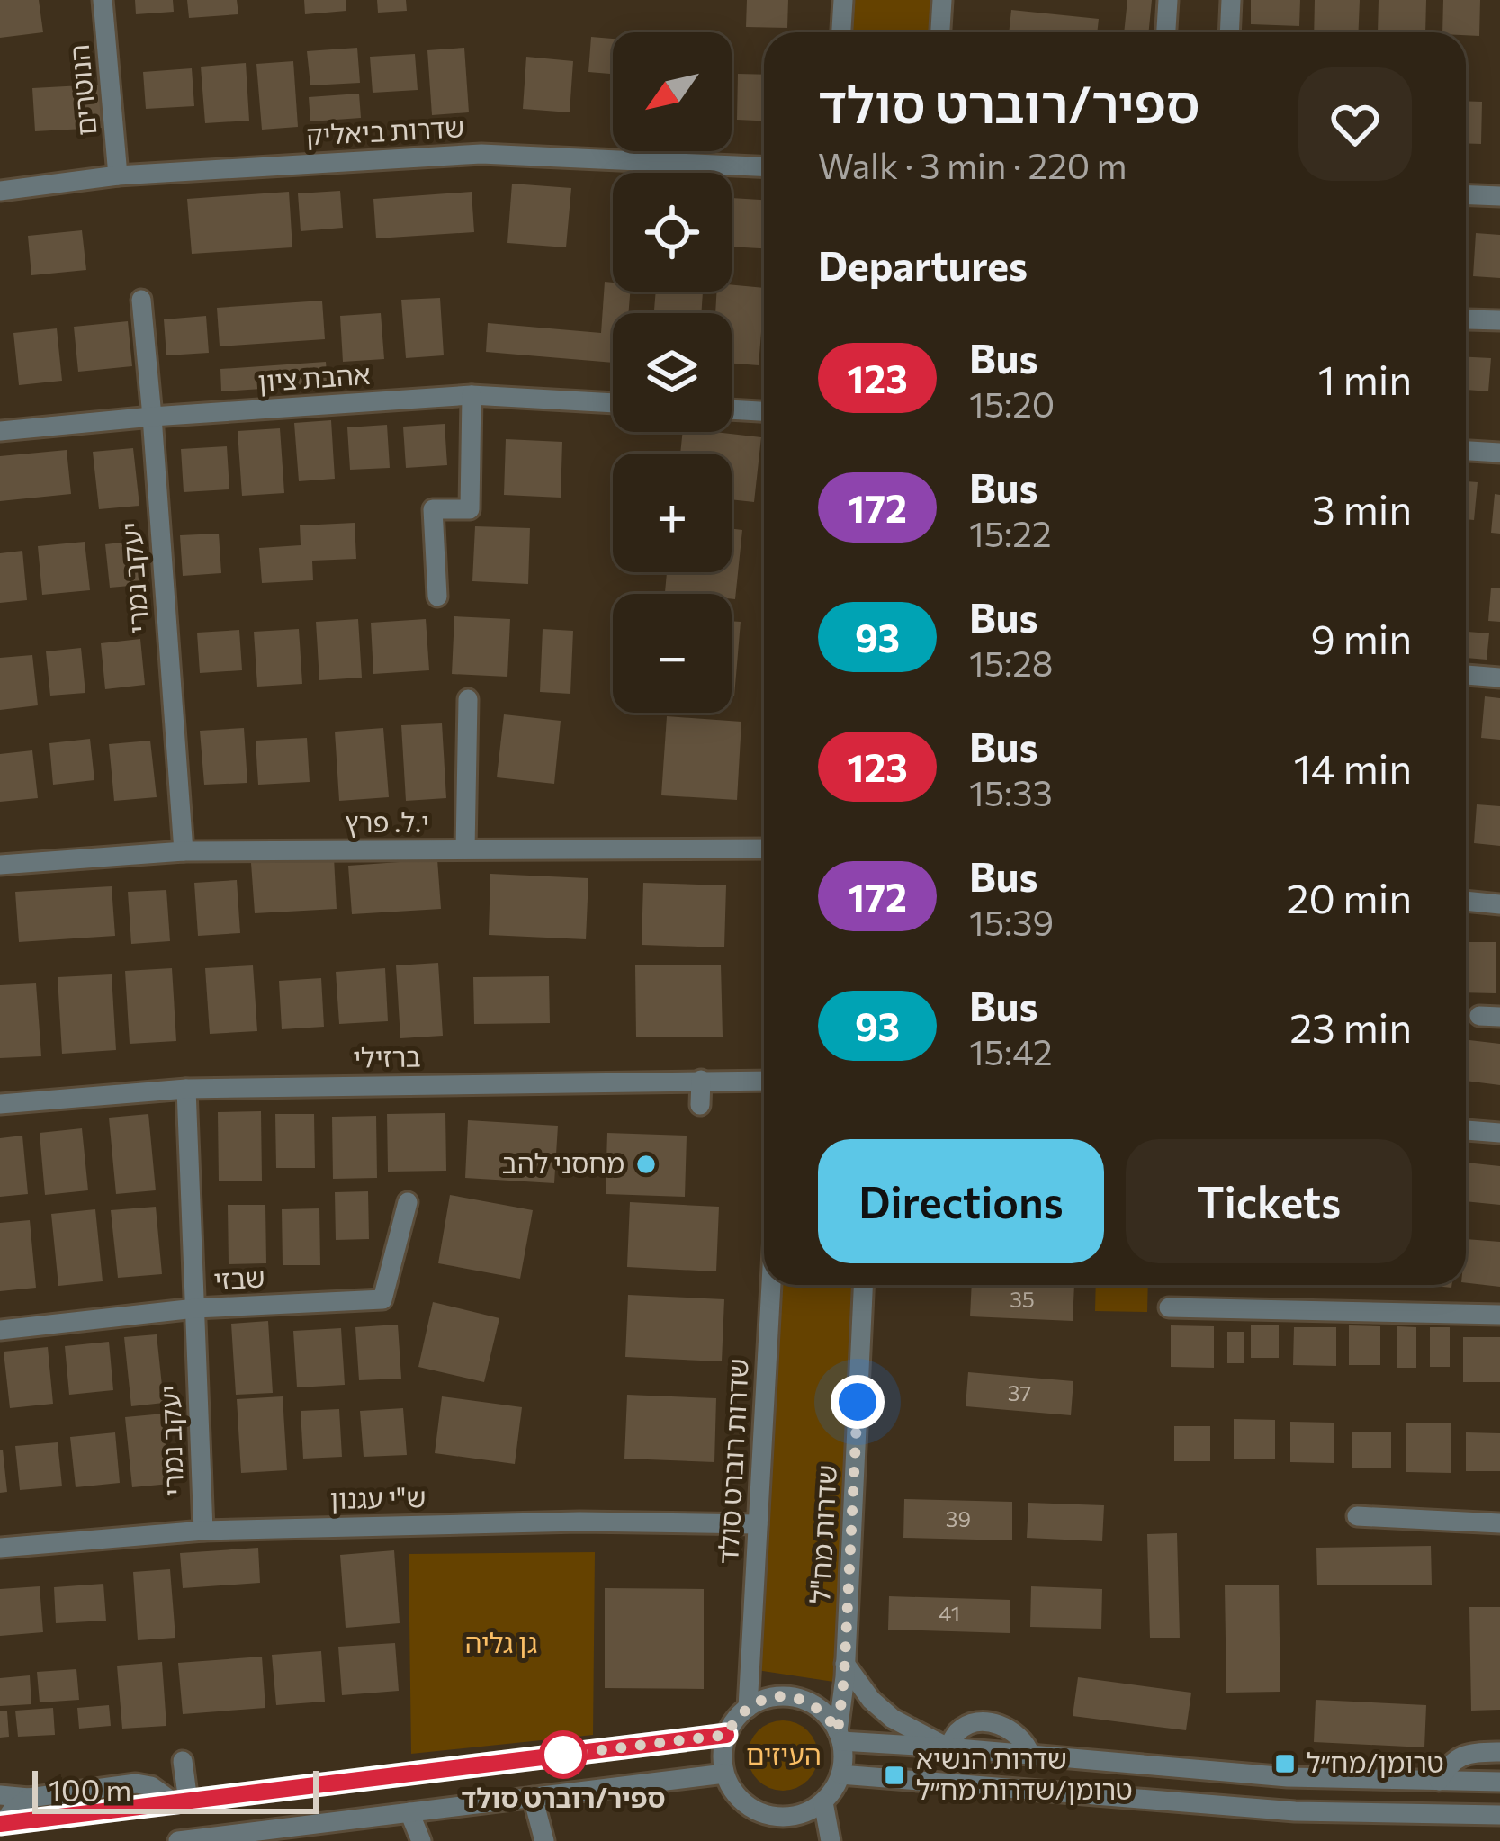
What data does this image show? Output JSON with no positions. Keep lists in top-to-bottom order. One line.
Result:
{"streets":{"street":["הנוטרים","שדרות ביאליק","אהבת ציון","יעקב נמרי","י.ל. פרץ","ברזילי","שבזי","שדרות רוברט סולד","ש\"י עגנון","שדרות מח\"ל"]},"crossings":[["הנוטרים","שדרות ביאליק"],["אהבת ציון","יעקב נמרי"],["יעקב נמרי","י.ל. פרץ"],["יעקב נמרי","ברזילי"],["יעקב נמרי","שבזי"],["יעקב נמרי","ש\"י עגנון"],["שדרות רוברט סולד","ש\"י עגנון"],["שדרות רוברט סולד","שדרות מח\"ל"]],"parks":["גן גליה","העיזים"],"places":{"other":["מחסני להב","ספיר/רוברט סולד"],"transit":["טרומן/מח״ל","שדרות הנשיא טרומן/שדרות מח״ל"]},"lines":["bus line 123"],"house_numbers":["35","37","39","41"],"scale_bar":"100 m","north":"bottom left","page":{"map_buttons":["+","−"],"heading":[["ספיר/רוברט סולד","Walk · 3 min · 220 m"],"Departures"],"list":[{"mark":"123","name":"Bus","note":"15:20","value":"1 min"},{"mark":"172","name":"Bus","note":"15:22","value":"3 min"},{"mark":"93","name":"Bus","note":"15:28","value":"9 min"},{"mark":"123","name":"Bus","note":"15:33","value":"14 min"},{"mark":"172","name":"Bus","note":"15:39","value":"20 min"},{"mark":"93","name":"Bus","note":"15:42","value":"23 min"}],"buttons":["Directions","Tickets"],"scale":"100 m"}}
